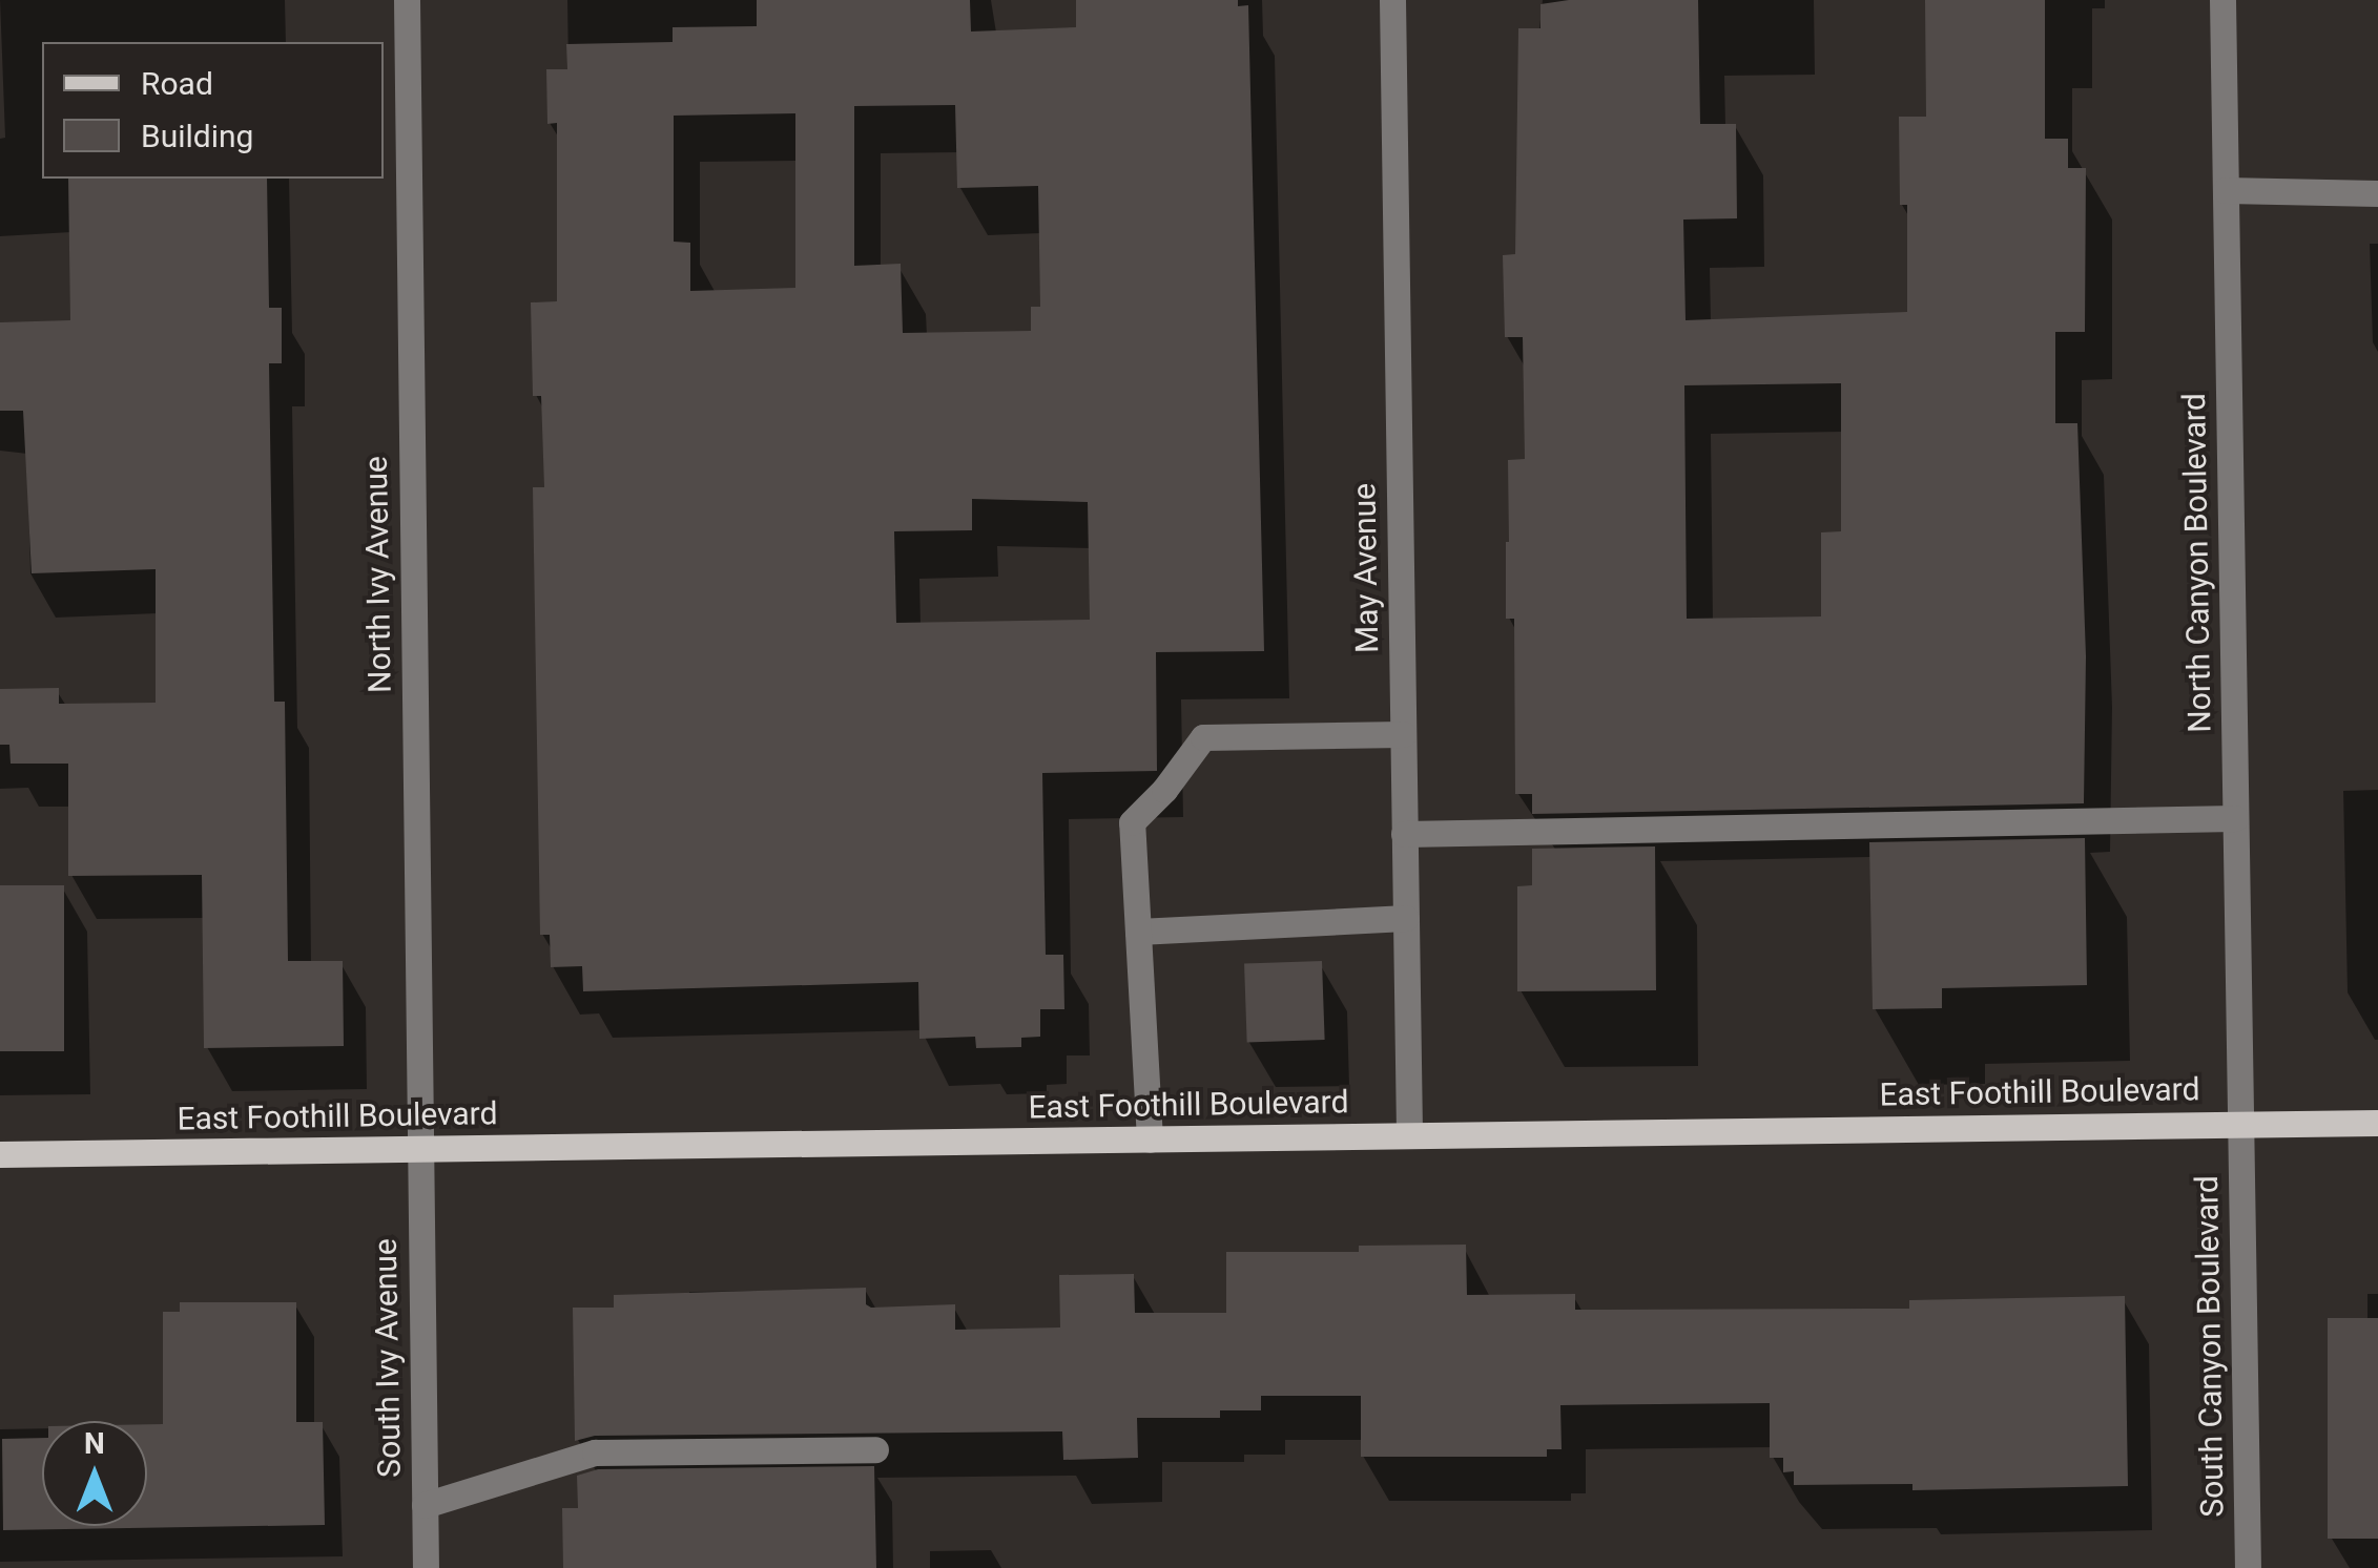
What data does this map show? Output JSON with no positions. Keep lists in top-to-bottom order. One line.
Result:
{"streets":{"main road":["East Foothill Boulevard"],"street":["North Canyon Boulevard","May Avenue","North Ivy Avenue","South Canyon Boulevard","South Ivy Avenue"]},"crossings":[["North Canyon Boulevard","East Foothill Boulevard"],["North Canyon Boulevard","South Canyon Boulevard"],["May Avenue","East Foothill Boulevard"],["North Ivy Avenue","East Foothill Boulevard"],["North Ivy Avenue","South Ivy Avenue"],["East Foothill Boulevard","South Canyon Boulevard"],["East Foothill Boulevard","South Ivy Avenue"]],"legend":["Road","Building"],"north":"top"}
